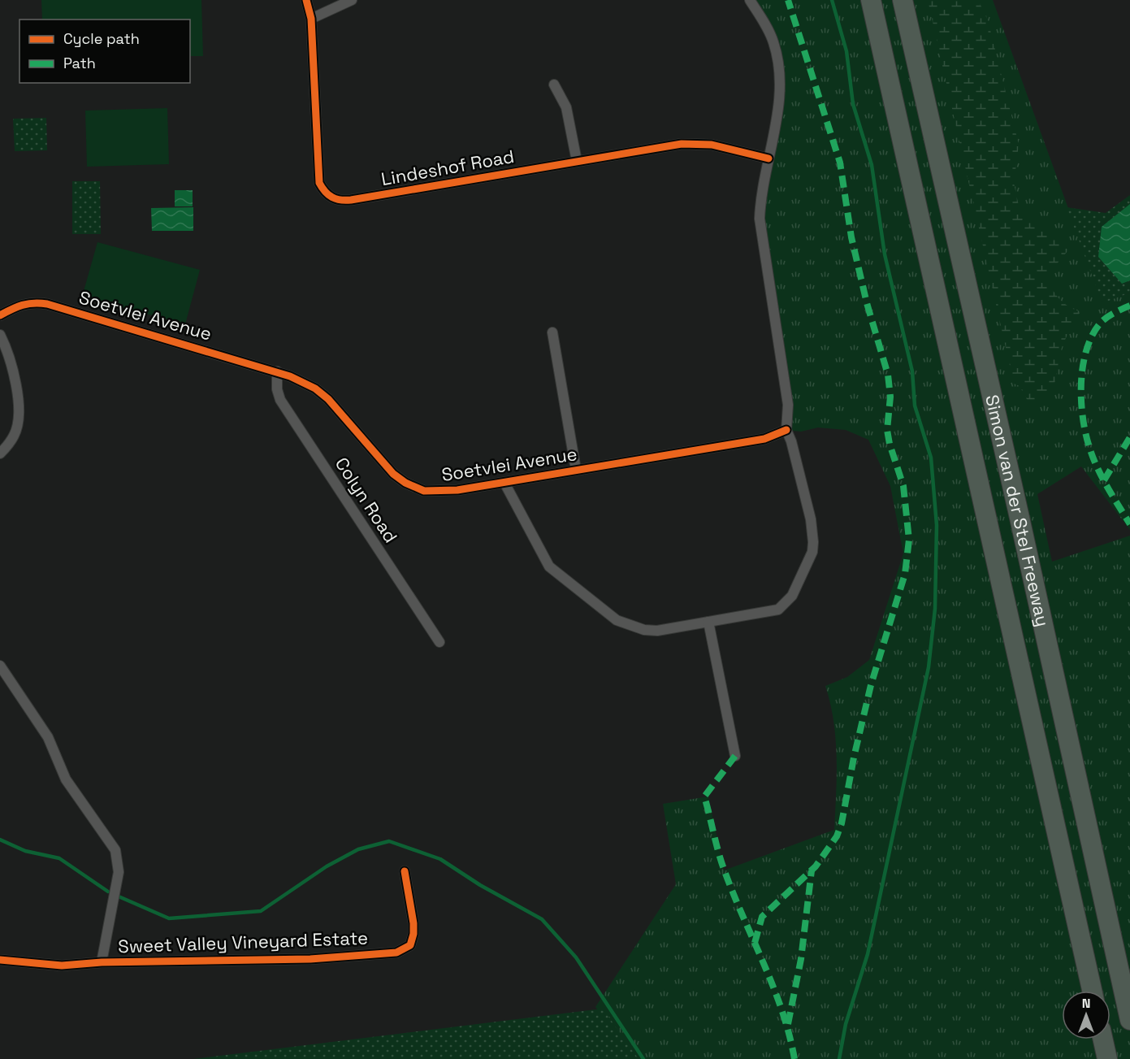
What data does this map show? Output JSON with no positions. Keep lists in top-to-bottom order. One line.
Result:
{"streets":{"highway":["Simon van der Stel Freeway"],"street":["Lindeshof Road","Soetvlei Avenue","Colyn Road","Sweet Valley Vineyard Estate"]},"crossings":[["Soetvlei Avenue","Colyn Road"]],"legend":["Cycle path","Path"],"north":"top"}
